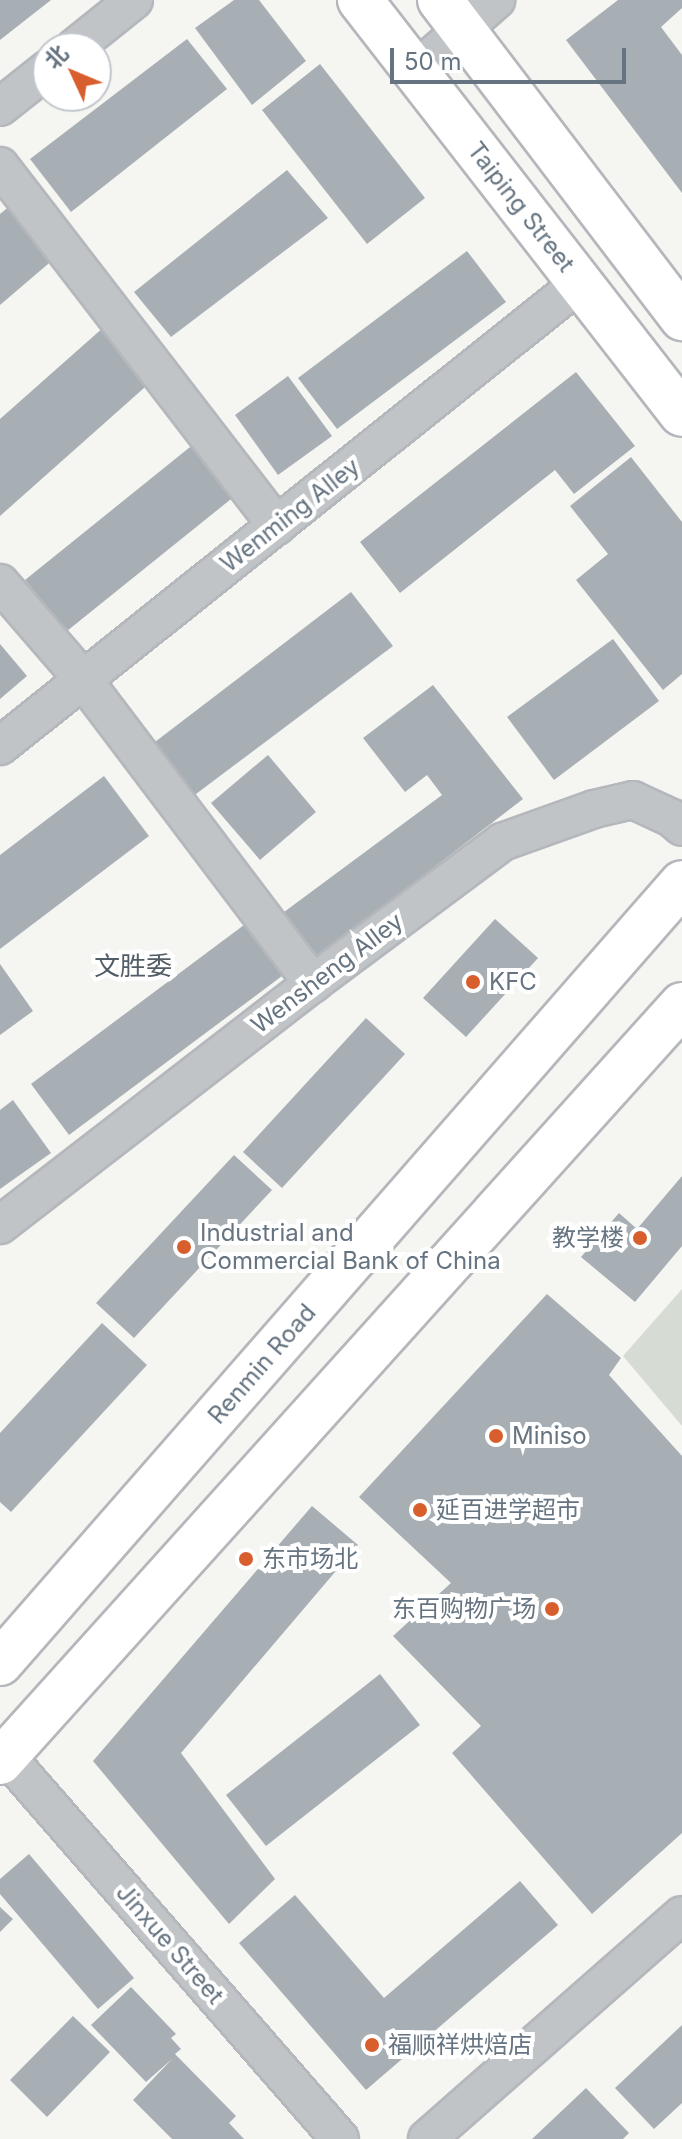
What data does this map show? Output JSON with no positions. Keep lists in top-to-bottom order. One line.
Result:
{"streets":{"main road":["Taiping Street","Renmin Road"],"street":["Wenming Alley","Wensheng Alley","Jinxue Street"]},"crossings":[["Taiping Street","Wenming Alley"]],"districts":["文胜委"],"places":["KFC","教学楼","Industrial and Commercial Bank of China","Miniso","延百进学超市","东市场北","东百购物广场","福顺祥烘焙店"],"scale_bar":"50 m","north":"top left"}
